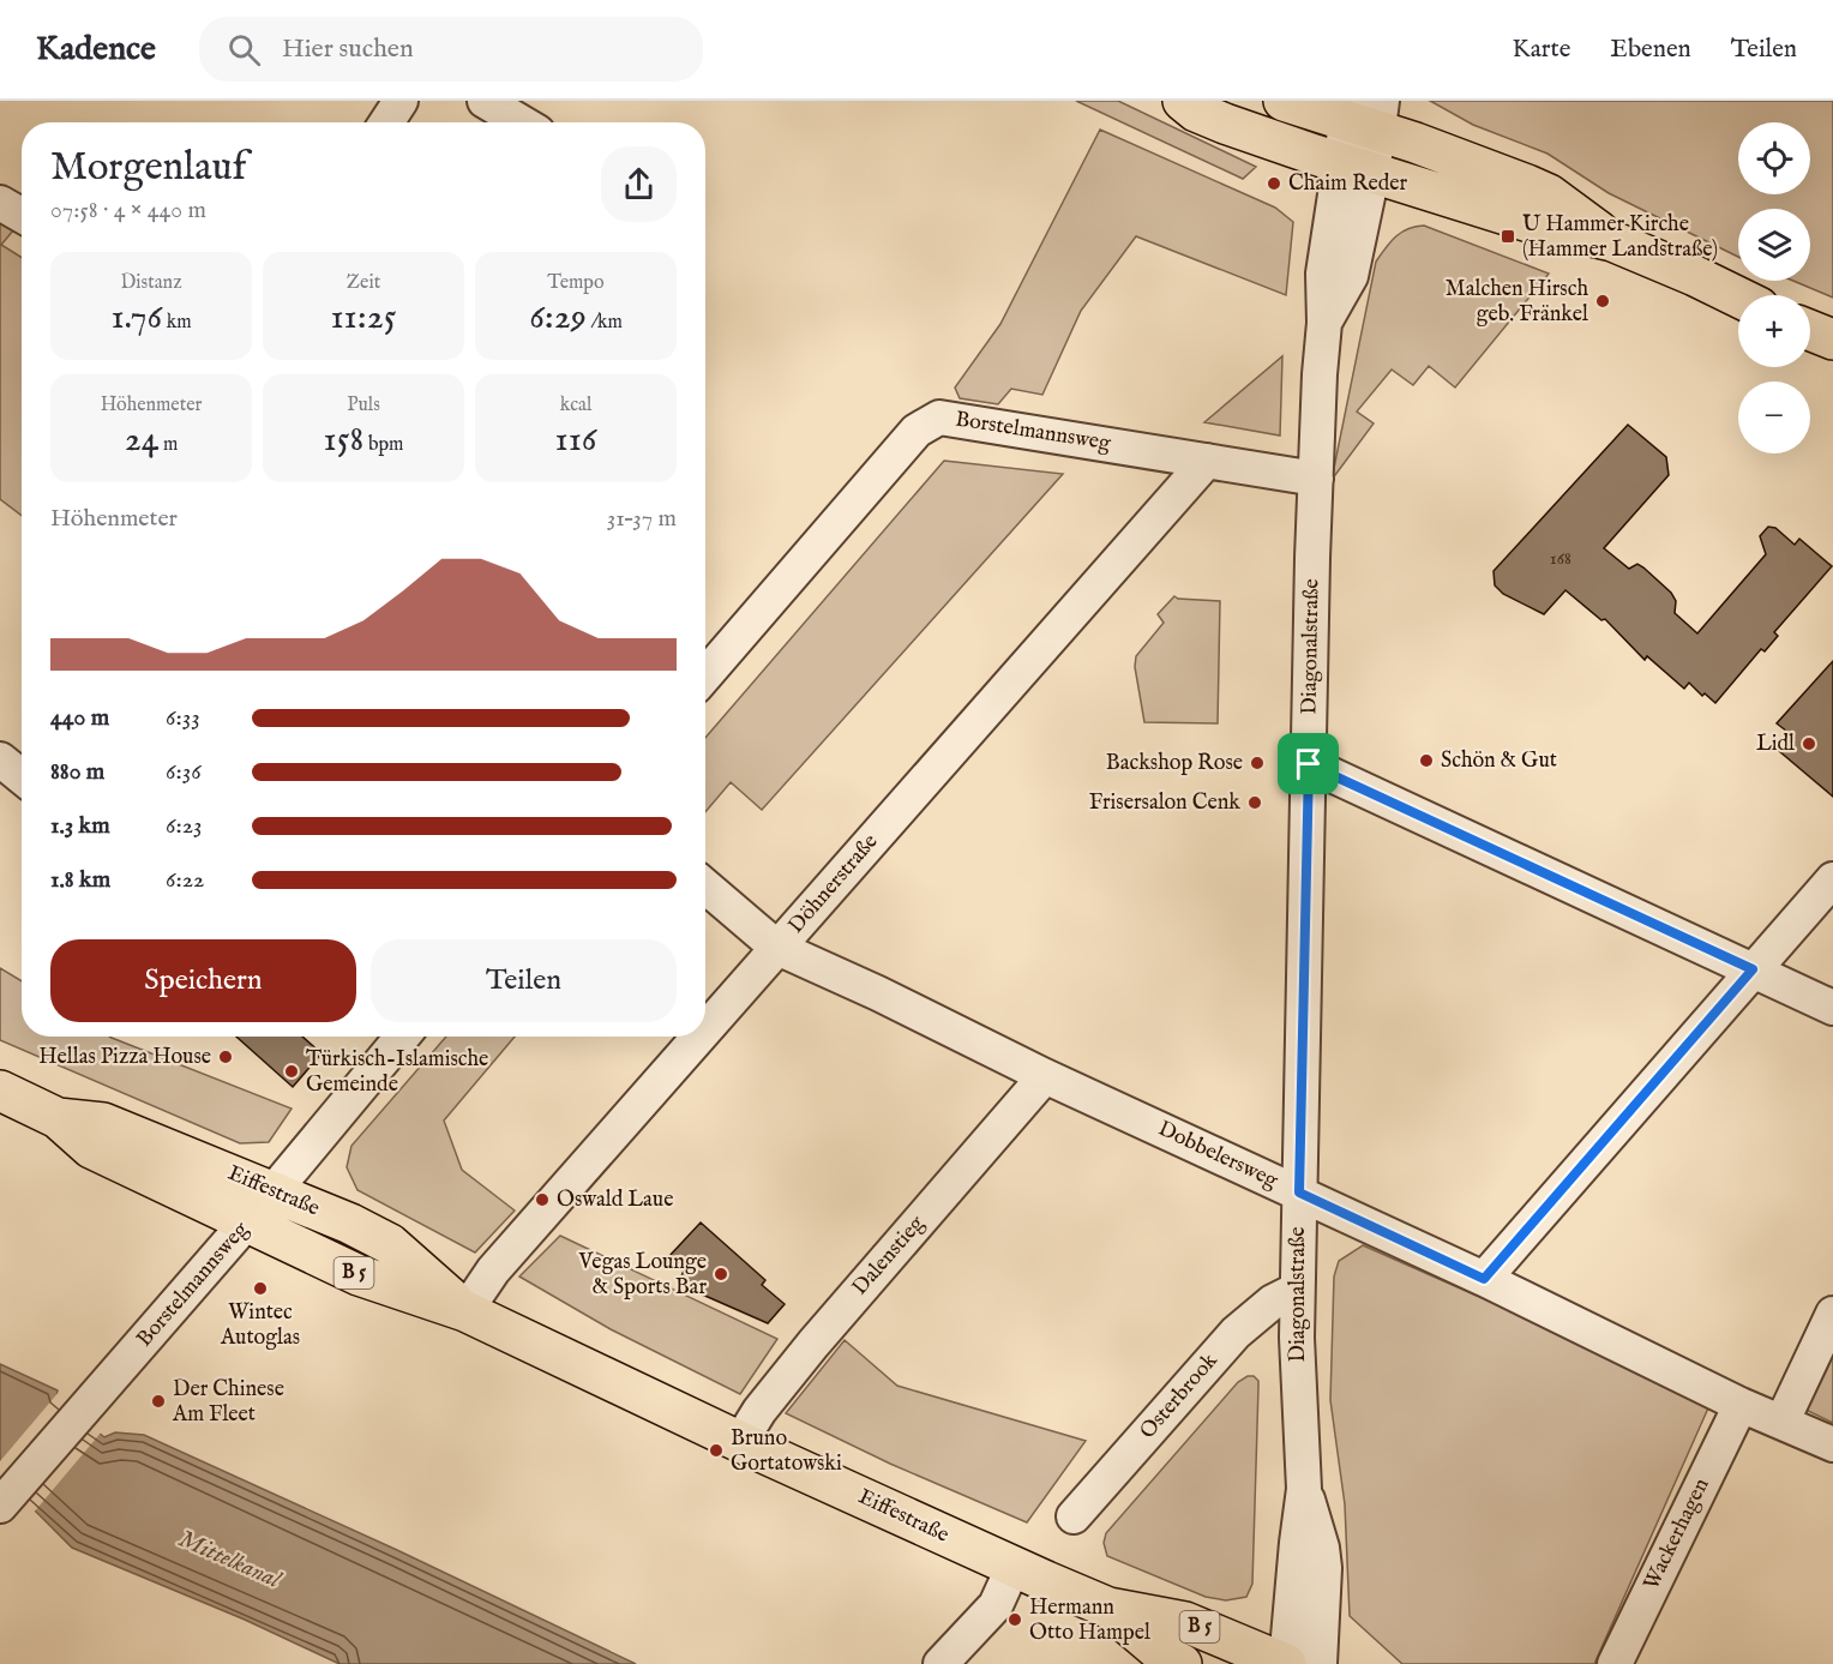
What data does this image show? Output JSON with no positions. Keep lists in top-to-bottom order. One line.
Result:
{"streets":{"main road":["Eiffestraße","B 5"],"street":["Borstelmannsweg","Diagonalstraße","Döhnerstraße","Dobbelersweg","Dalenstieg","Osterbrook","Wackerhagen"]},"crossings":[["Borstelmannsweg","Diagonalstraße"],["Borstelmannsweg","Döhnerstraße"],["Borstelmannsweg","Eiffestraße"],["Diagonalstraße","Dobbelersweg"],["Diagonalstraße","Eiffestraße"],["Diagonalstraße","Osterbrook"],["Döhnerstraße","Dobbelersweg"],["Döhnerstraße","Eiffestraße"],["Dobbelersweg","Dalenstieg"],["Dobbelersweg","Wackerhagen"],["Eiffestraße","Dalenstieg"]],"water":["Mittelkanal"],"places":{"other":["Chaim Reder","Malchen Hirsch geb. Fränkel","Lidl","Schön & Gut","Backshop Rose","Frisersalon Cenk","Hellas Pizza House","Türkisch-Islamische Gemeinde","Oswald Laue","Vegas Lounge & Sports Bar","Wintec Autoglas","Der Chinese Am Fleet","Bruno Gortatowski","Hermann Otto Hampel"],"transit":["U Hammer Kirche (Hammer Landstraße)"]},"house_numbers":["168"],"page":{"header":"Kadence","search":"Hier suchen","nav":["Karte","Ebenen","Teilen"],"map_buttons":["+","−"],"heading":["Morgenlauf","07:58 · 4 × 440 m"],"stats":[["Distanz","1.76 km"],["Zeit","11:25"],["Tempo","6:29 /km"],["Höhenmeter","24 m"],["Puls","158 bpm"],["kcal","116"]],"chart":["Höhenmeter","31–37 m"],"list":[{"name":"440 m","note":"6:33"},{"name":"880 m","note":"6:36"},{"name":"1.3 km","note":"6:23"},{"name":"1.8 km","note":"6:22"}],"buttons":["Speichern","Teilen"]}}
